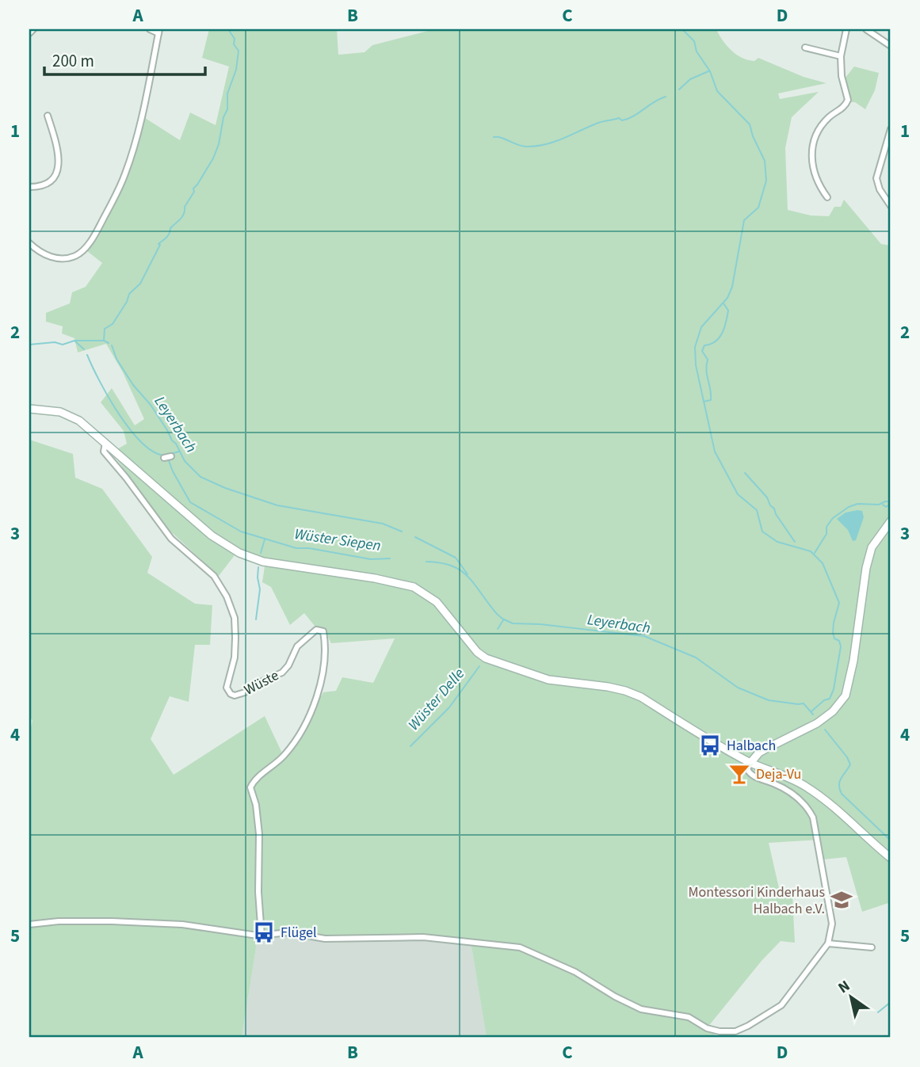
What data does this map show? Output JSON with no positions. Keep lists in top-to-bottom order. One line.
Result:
{"streets":{"street":["Wüste"]},"water":["Leyerbach","Wüster Siepen","Wüster Delle"],"places":{"bus stop":["Halbach","Flügel"],"bar":["Deja-Vu"],"school or university":["Montessori Kinderhaus Halbach e.V."]},"scale_bar":"200 m","north":"top left","grid":{"columns":["A","B","C","D"],"rows":["1","2","3","4","5"]}}
